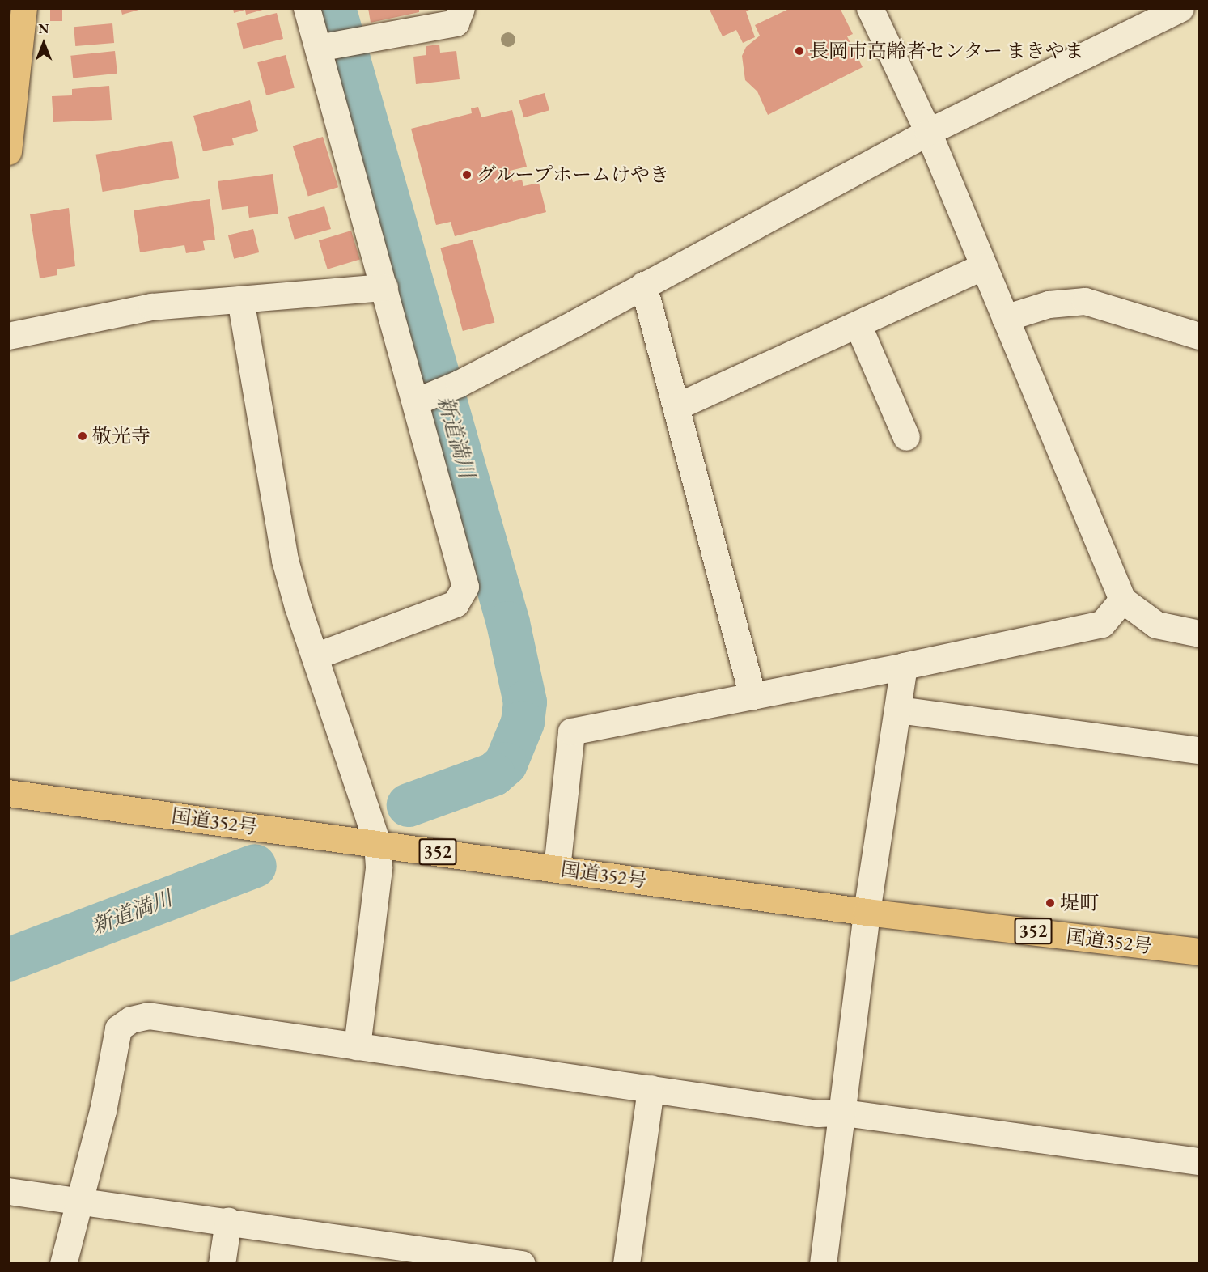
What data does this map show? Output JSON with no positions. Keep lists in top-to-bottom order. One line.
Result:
{"streets":{"highway":["国道352号","352"]},"water":["新道満川"],"places":["長岡市高齢者センター まきやま","グループホームけやき","敬光寺","堤町"],"north":"top"}
